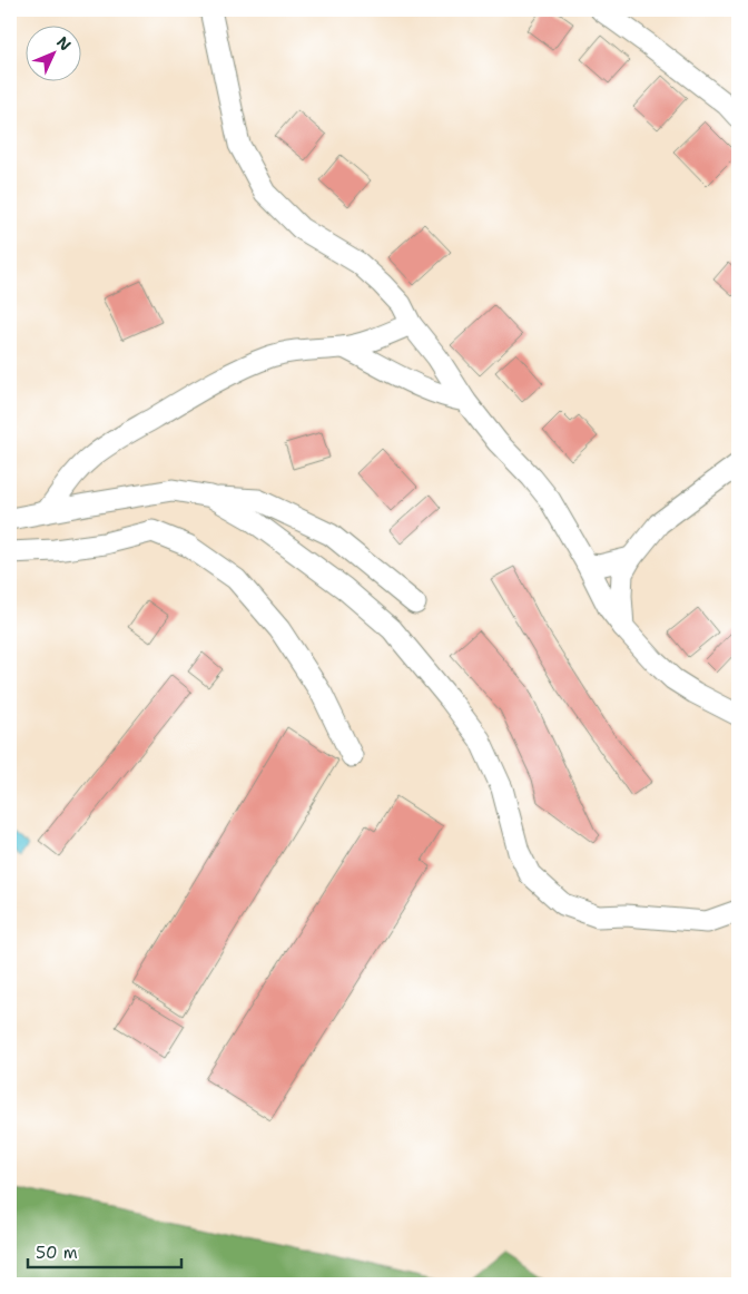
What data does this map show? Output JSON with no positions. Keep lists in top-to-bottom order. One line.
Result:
{"scale_bar":"50 m","north":"top right"}
